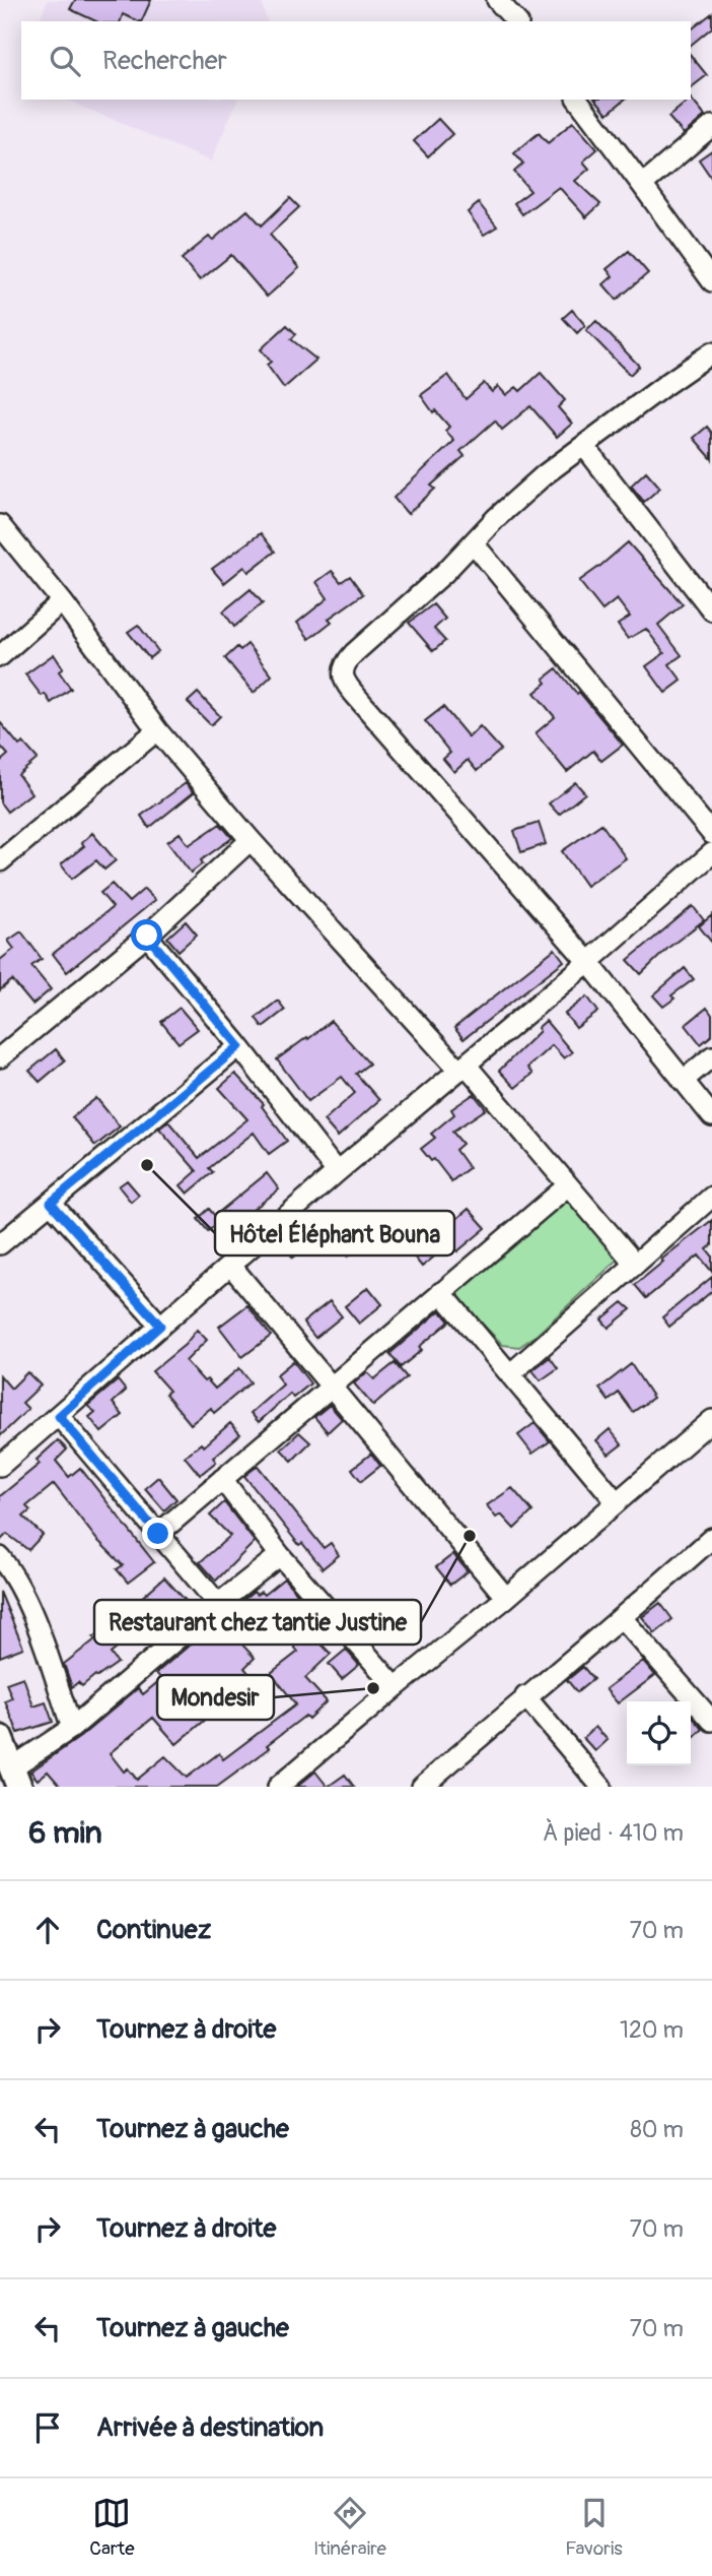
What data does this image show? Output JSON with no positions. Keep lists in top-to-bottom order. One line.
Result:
{"places":["Hôtel Éléphant Bouna","Restaurant chez tantie Justine","Mondesir"],"page":{"search":"Rechercher","heading":["6 min","À pied · 410 m"],"list":[["Continuez","70 m"],["Tournez à droite","120 m"],["Tournez à gauche","80 m"],["Tournez à droite","70 m"],["Tournez à gauche","70 m"],"Arrivée à destination"],"nav":["Carte","Itinéraire","Favoris"]}}
